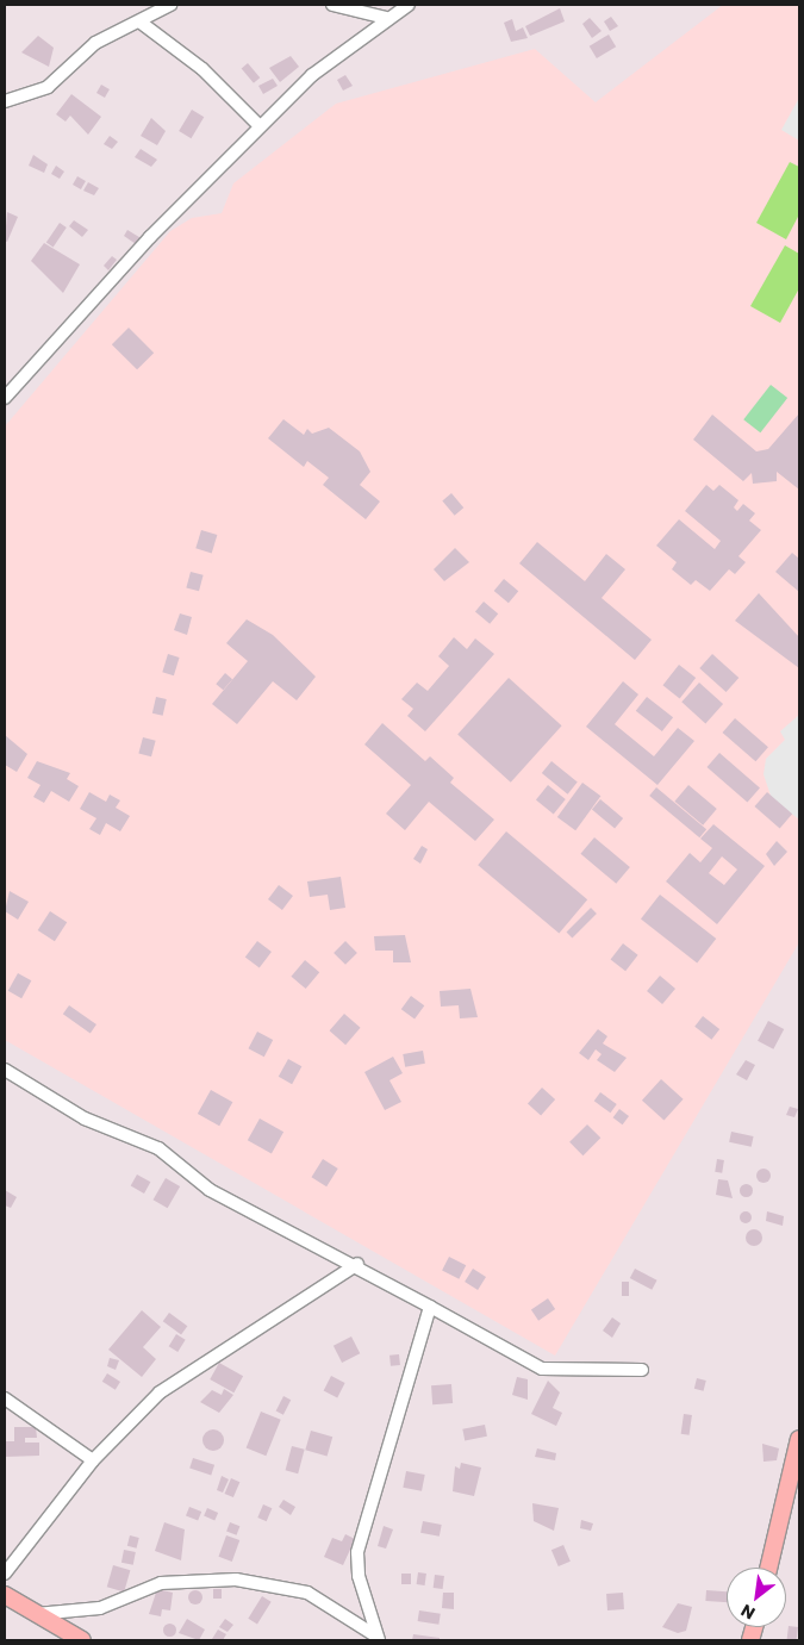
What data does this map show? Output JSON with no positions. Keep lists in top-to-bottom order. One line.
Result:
{"north":"bottom left"}
